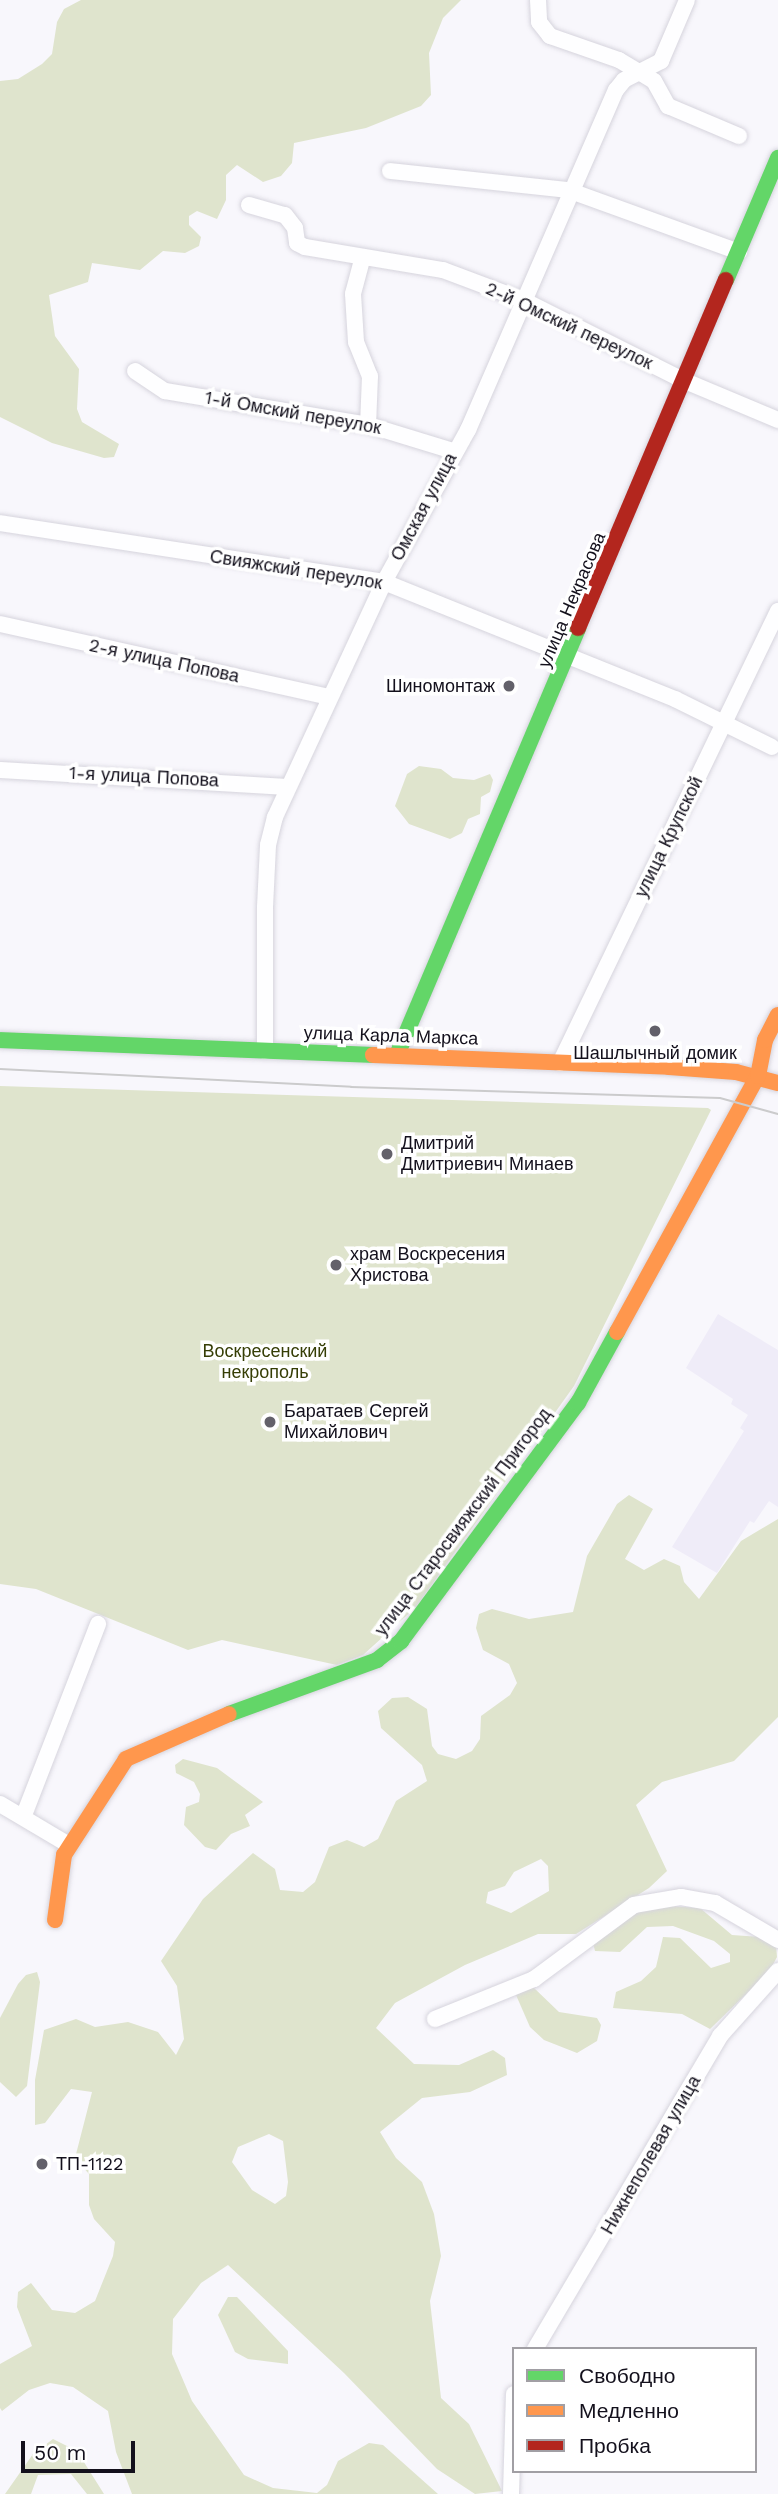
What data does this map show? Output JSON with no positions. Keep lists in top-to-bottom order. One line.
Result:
{"streets":{"street":["2-й Омский переулок","1-й Омский переулок","Омская улица","Свияжский переулок","улица Некрасова","2-я улица Попова","1-я улица Попова","улица Крупской","улица Карла Маркса","улица Старосвияжский Пригород","Нижнеполевая улица"]},"crossings":[["2-й Омский переулок","Омская улица"],["2-й Омский переулок","улица Некрасова"],["1-й Омский переулок","Омская улица"],["Омская улица","Свияжский переулок"],["Омская улица","2-я улица Попова"],["Омская улица","1-я улица Попова"],["Омская улица","улица Карла Маркса"],["Свияжский переулок","улица Некрасова"],["Свияжский переулок","улица Крупской"],["улица Некрасова","улица Карла Маркса"],["улица Крупской","улица Карла Маркса"],["улица Карла Маркса","улица Старосвияжский Пригород"]],"parks":["Воскресенский некрополь"],"places":["Шиномонтаж","Шашлычный домик","Дмитрий Дмитриевич Минаев","храм Воскресения Христова","Баратаев Сергей Михайлович","ТП-1122"],"legend":["Свободно","Медленно","Пробка"],"scale_bar":"50 m"}
